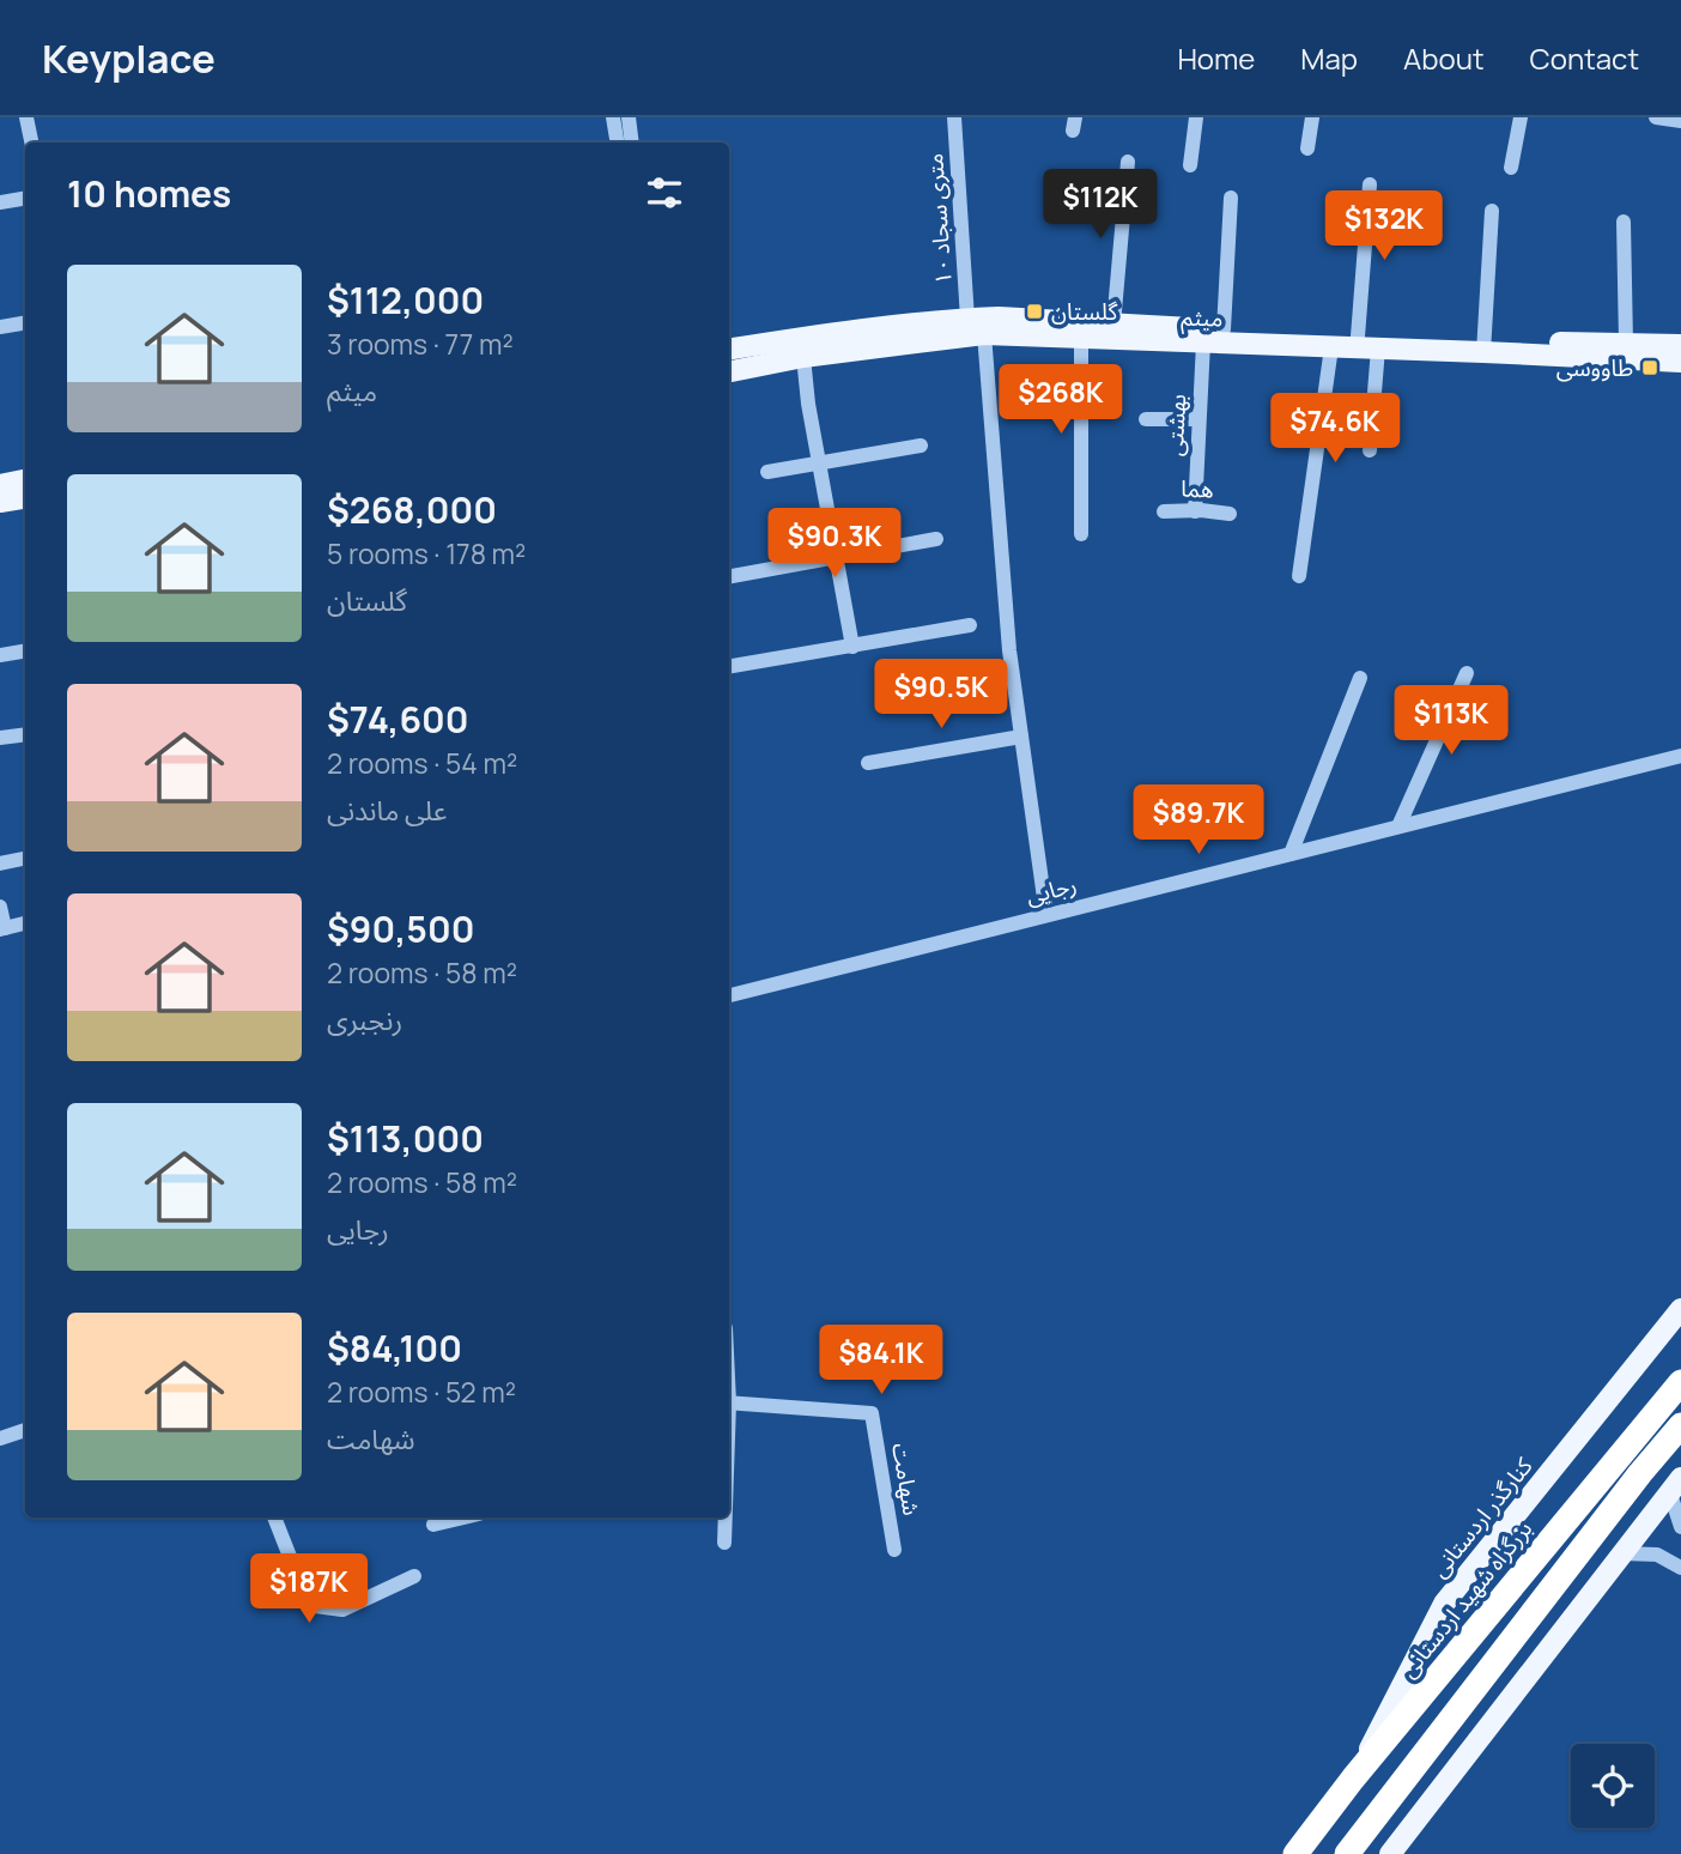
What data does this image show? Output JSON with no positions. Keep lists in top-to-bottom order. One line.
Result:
{"streets":{"highway":["بزرگراه شهید اردستانی"],"main road":["میثم","کنارگذر اردستانی"],"street":["۱۰ متری سجاد","بهشتی","هما","رجایی","شهامت"]},"crossings":[["۱۰ متری سجاد","میثم"],["میثم","بهشتی"],["بهشتی","هما"],["کنارگذر اردستانی","بزرگراه شهید اردستانی"]],"places":{"transit":["گلستان","طاووسی"]},"page":{"header":"Keyplace","nav":["Home","Map","About","Contact"],"heading":"10 homes","price":["$112K","$132K","$268K","$74.6K","$90.3K","$90.5K","$113K","$89.7K","$84.1K","$187K"],"list":[{"name":"$112,000","note":"3 rooms · 77 m² · میثم"},{"name":"$268,000","note":"5 rooms · 178 m² · گلستان"},{"name":"$74,600","note":"2 rooms · 54 m² · علی ماندنی"},{"name":"$90,500","note":"2 rooms · 58 m² · رنجبری"},{"name":"$113,000","note":"2 rooms · 58 m² · رجایی"},{"name":"$84,100","note":"2 rooms · 52 m² · شهامت"}]}}
